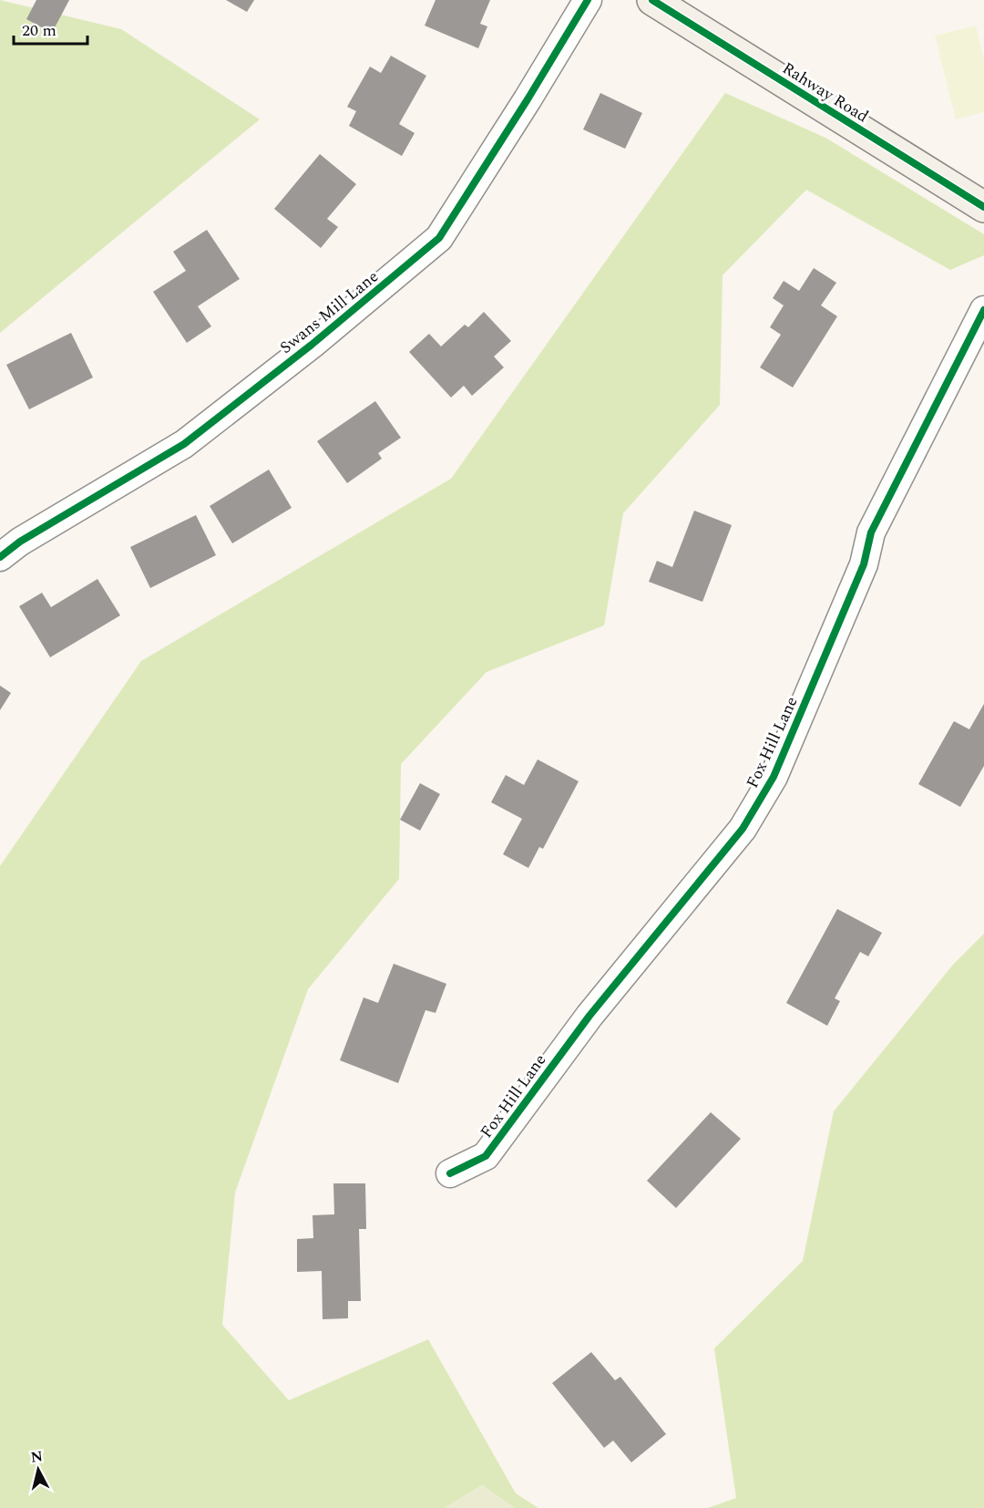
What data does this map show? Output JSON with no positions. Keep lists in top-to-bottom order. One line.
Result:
{"streets":{"street":["Rahway Road","Swans Mill Lane","Fox Hill Lane"]},"scale_bar":"20 m","north":"top"}
